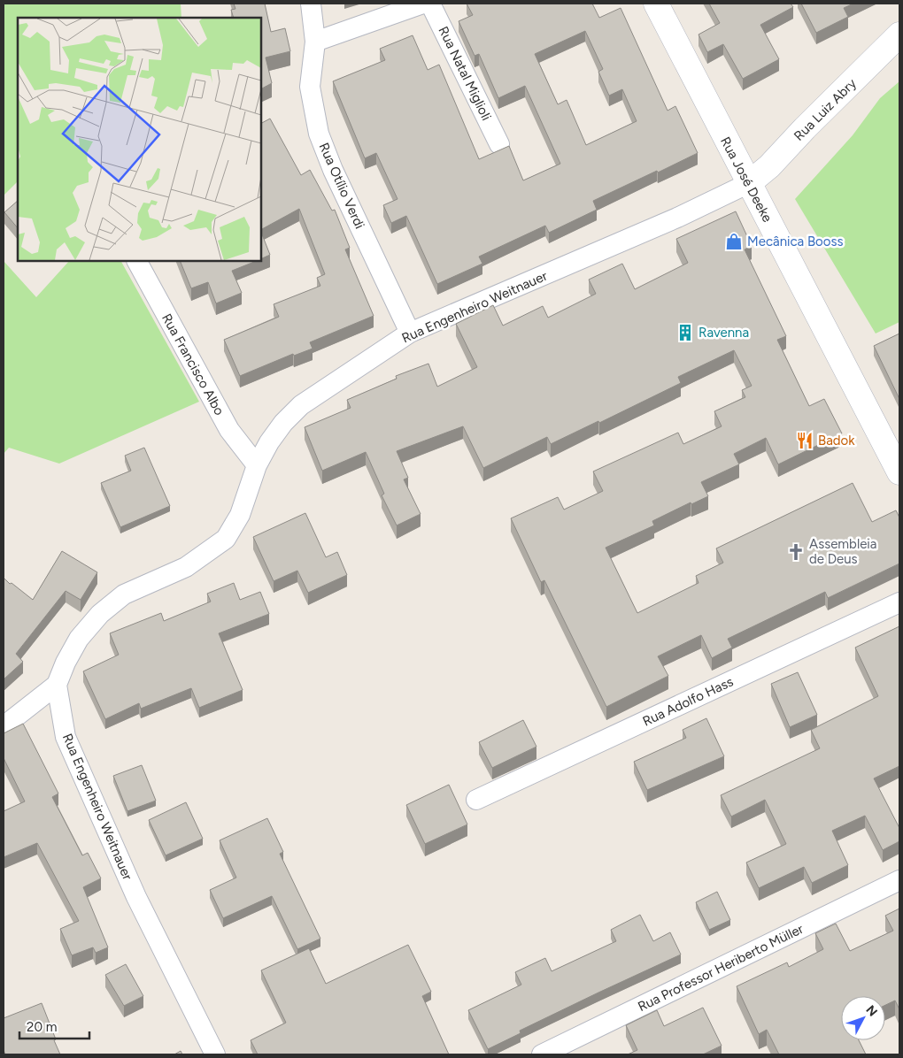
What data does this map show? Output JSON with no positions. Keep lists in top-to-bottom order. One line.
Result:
{"streets":{"street":["Rua Natal Miglioli","Rua Luiz Abry","Rua José Deeke","Rua Otílio Verdi","Rua Engenheiro Weitnauer","Rua Francisco Albo","Rua Adolfo Hass","Rua Professor Heriberto Müller"]},"crossings":[["Rua Luiz Abry","Rua José Deeke"],["Rua Luiz Abry","Rua Engenheiro Weitnauer"],["Rua José Deeke","Rua Engenheiro Weitnauer"],["Rua Otílio Verdi","Rua Engenheiro Weitnauer"],["Rua Engenheiro Weitnauer","Rua Francisco Albo"]],"places":{"shop":["Mecânica Booss"],"building":["Ravenna"],"restaurant":["Badok"],"church":["Assembleia de Deus"]},"scale_bar":"20 m","north":"top right"}
